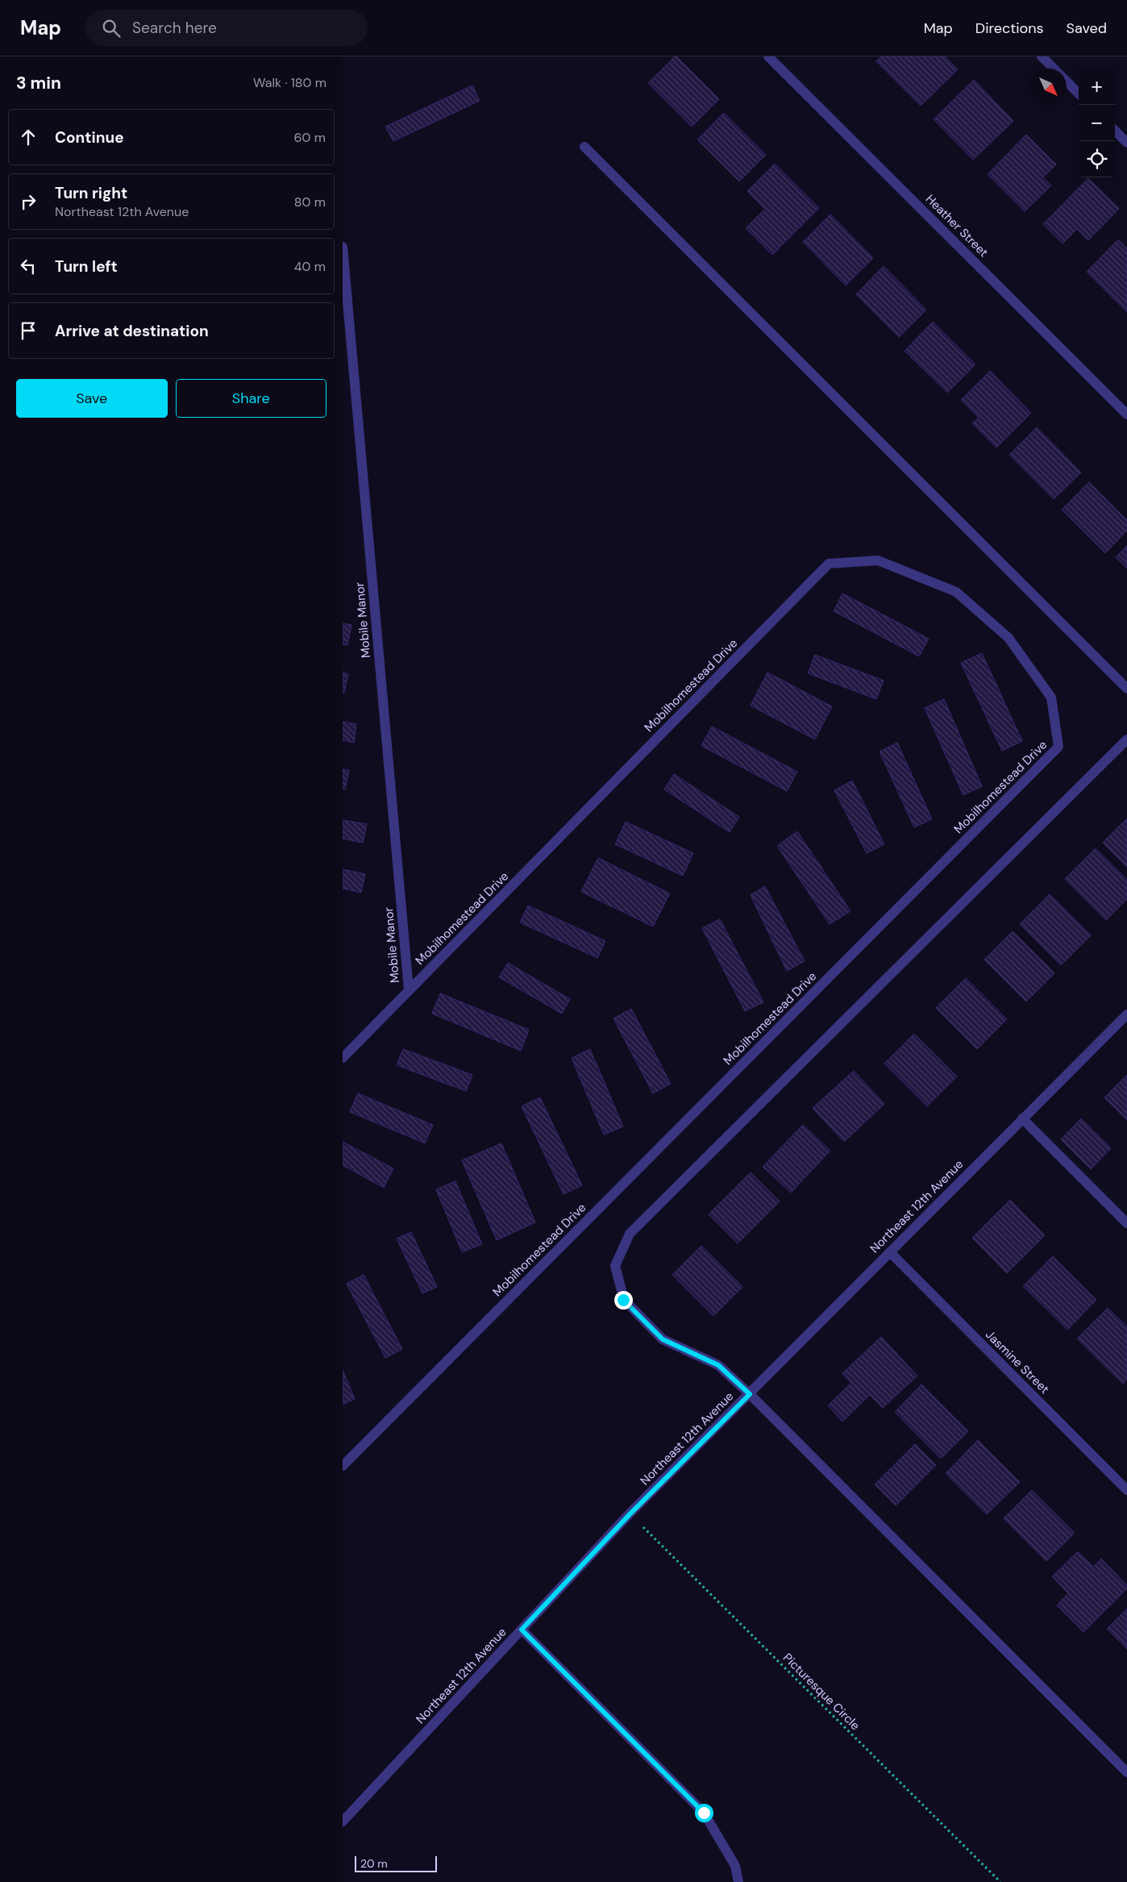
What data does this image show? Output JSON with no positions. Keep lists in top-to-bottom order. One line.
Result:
{"streets":{"street":["Heather Street","Mobile Manor","Mobilhomestead Drive","Northeast 12th Avenue","Jasmine Street"],"path":["Picturesque Circle"]},"crossings":[["Mobile Manor","Mobilhomestead Drive"],["Northeast 12th Avenue","Jasmine Street"],["Northeast 12th Avenue","Picturesque Circle"]],"scale_bar":"20 m","north":"bottom right","page":{"header":"Map","search":"Search here","nav":["Map","Directions","Saved"],"heading":["3 min","Walk · 180 m"],"map_buttons":["+","−"],"list":[["Continue","60 m"],["Turn right","Northeast 12th Avenue","80 m"],["Turn left","40 m"],"Arrive at destination"],"buttons":["Save","Share"],"scale":"20 m"}}
